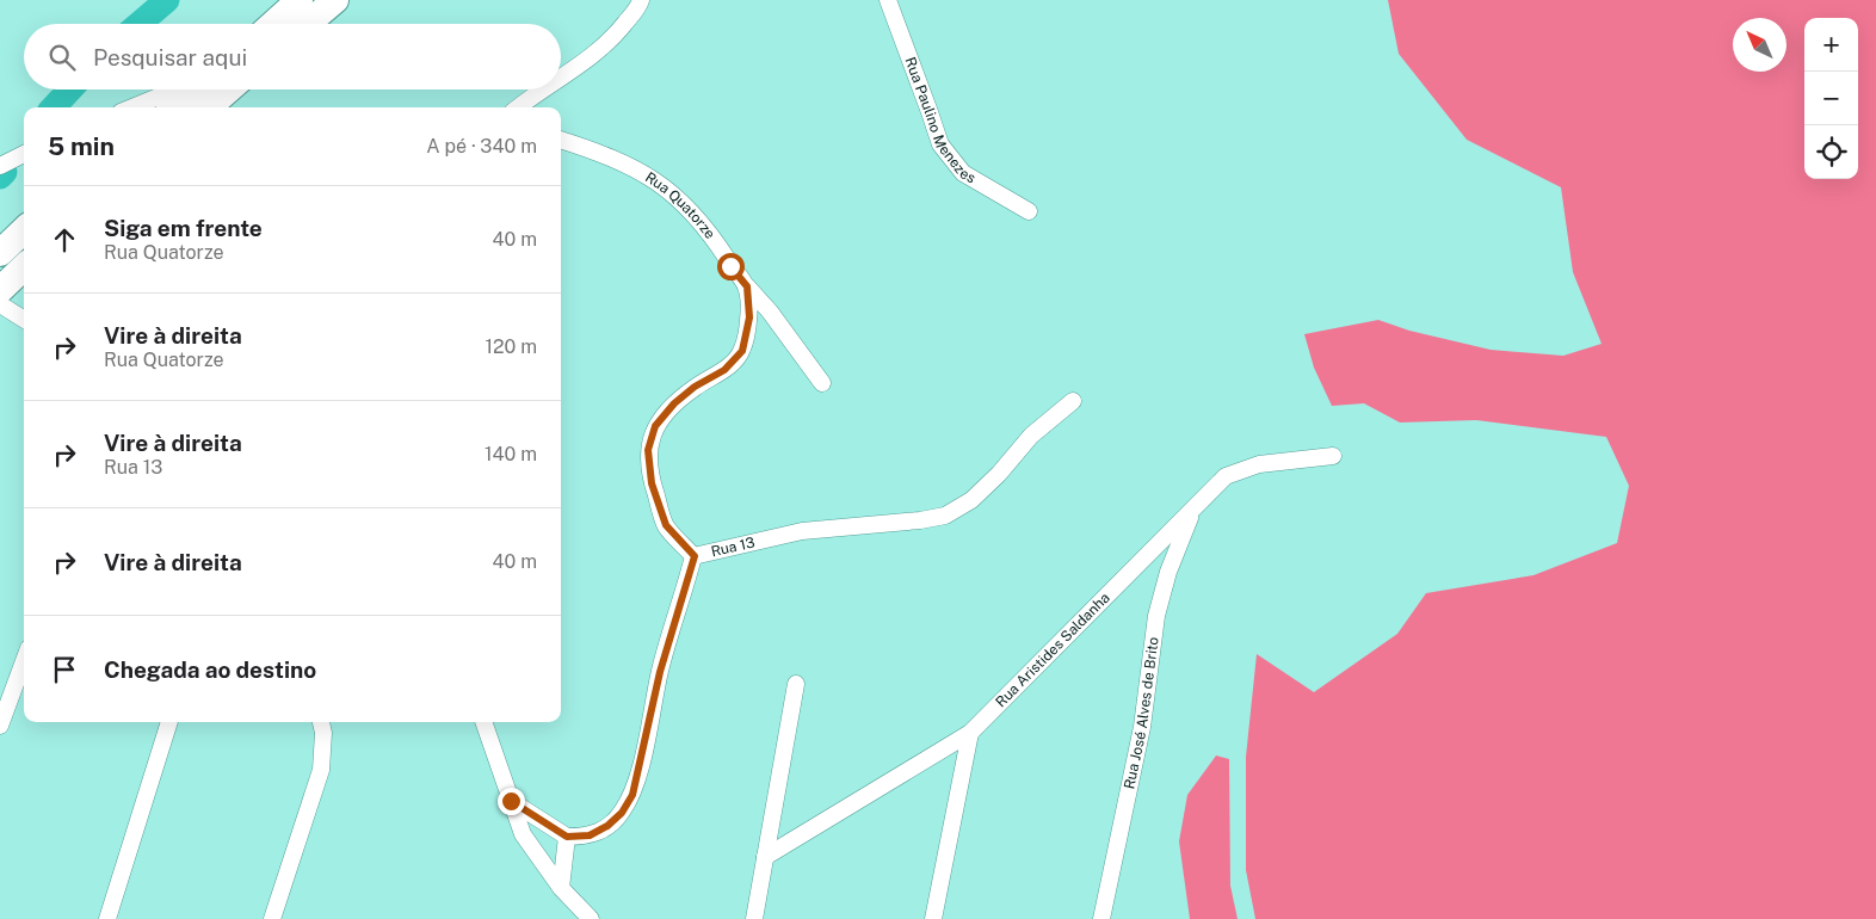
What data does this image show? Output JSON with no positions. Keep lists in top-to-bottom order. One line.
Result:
{"streets":{"street":["Rua Paulino Menezes","Rua Quatorze","Rua 13","Rua Aristides Saldanha","Rua José Alves de Brito"]},"crossings":[["Rua Quatorze","Rua 13"],["Rua Aristides Saldanha","Rua José Alves de Brito"]],"north":"top left","page":{"map_buttons":["+","−"],"search":"Pesquisar aqui","heading":["5 min","A pé · 340 m"],"list":[["Siga em frente","Rua Quatorze","40 m"],["Vire à direita","Rua Quatorze","120 m"],["Vire à direita","Rua 13","140 m"],["Vire à direita","40 m"],"Chegada ao destino"]}}
